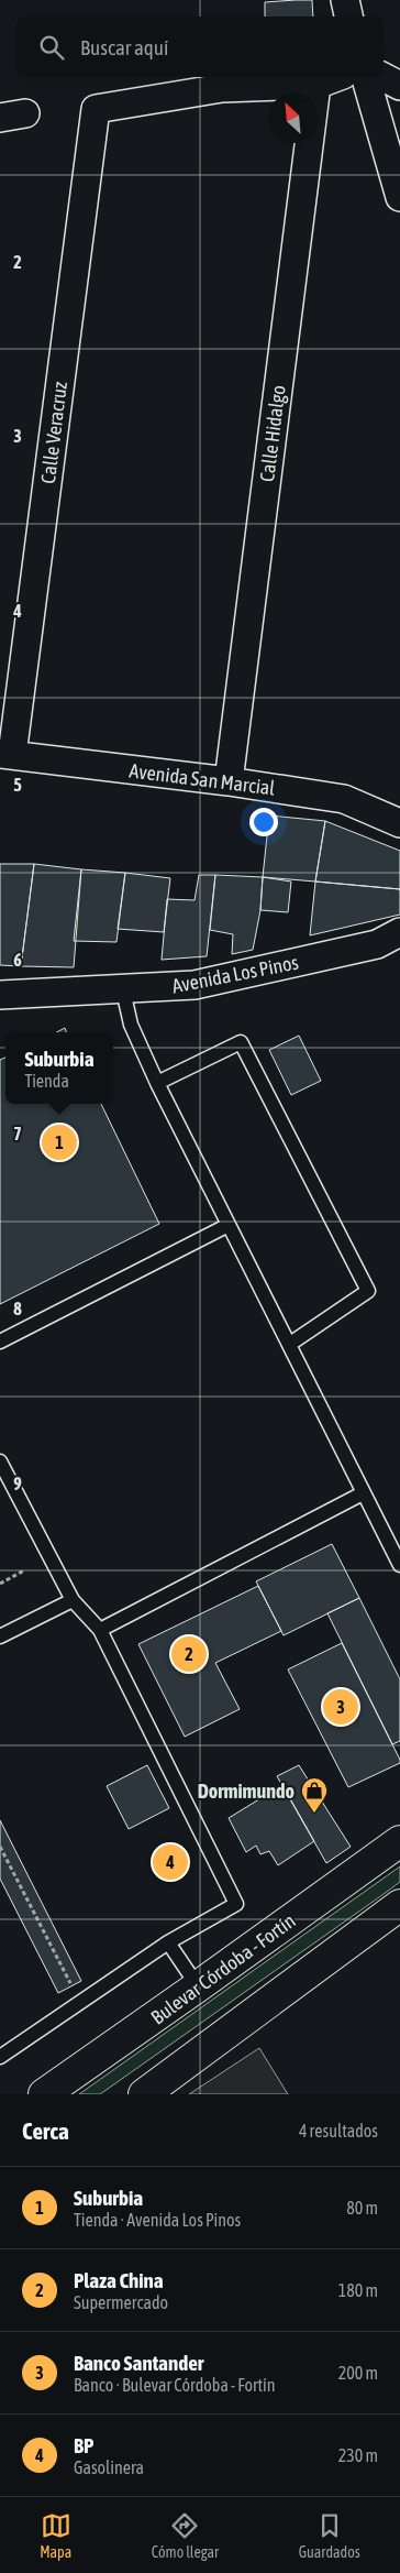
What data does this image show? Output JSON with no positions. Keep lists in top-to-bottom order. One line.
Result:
{"streets":{"main road":["Bulevar Córdoba - Fortín"],"street":["Calle Veracruz","Calle Hidalgo","Avenida San Marcial","Avenida Los Pinos"]},"crossings":[["Calle Veracruz","Calle Hidalgo"],["Calle Veracruz","Avenida San Marcial"],["Calle Hidalgo","Avenida San Marcial"]],"places":{"shop":["Dormimundo"]},"north":"top left","page":{"search":"Buscar aquí","popup":["Suburbia","Tienda"],"pins":["1","2","3","4"],"heading":["Cerca","4 resultados"],"list":[{"mark":"1","name":"Suburbia","note":"Tienda · Avenida Los Pinos","value":"80 m"},{"mark":"2","name":"Plaza China","note":"Supermercado","value":"180 m"},{"mark":"3","name":"Banco Santander","note":"Banco · Bulevar Córdoba - Fortín","value":"200 m"},{"mark":"4","name":"BP","note":"Gasolinera","value":"230 m"}],"nav":["Mapa","Cómo llegar","Guardados"]},"grid":{"rows":["2","3","4","5","6","7","8","9"]}}
